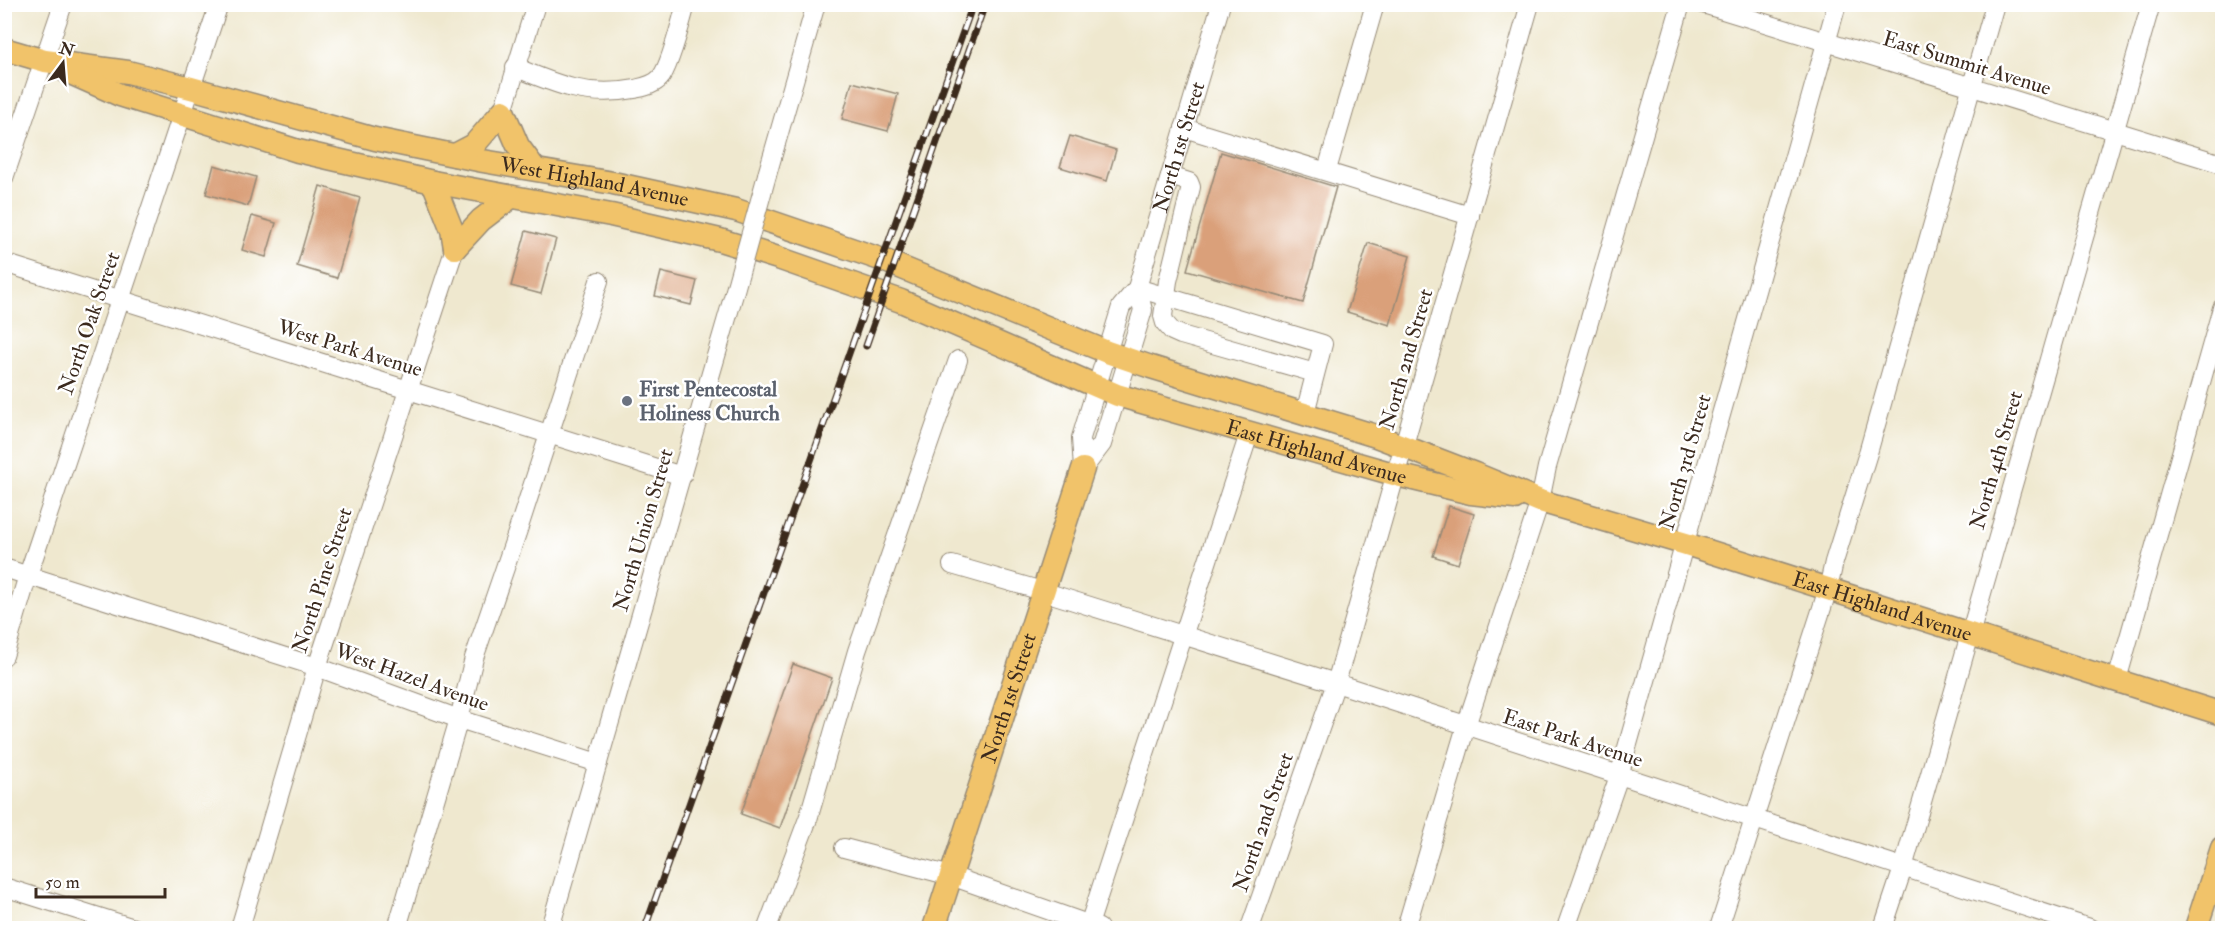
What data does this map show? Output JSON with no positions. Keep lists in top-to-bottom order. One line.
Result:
{"streets":{"main road":["North 1st Street","West Highland Avenue","East Highland Avenue"],"street":["East Summit Avenue","North Oak Street","West Park Avenue","North 2nd Street","North 4th Street","North 3rd Street","North Union Street","North Pine Street","West Hazel Avenue","East Park Avenue"]},"crossings":[["East Summit Avenue","North 4th Street"],["East Summit Avenue","North 3rd Street"],["North 1st Street","West Highland Avenue"],["North 1st Street","East Highland Avenue"],["North 1st Street","East Park Avenue"],["West Highland Avenue","North Oak Street"],["West Highland Avenue","East Highland Avenue"],["North Oak Street","West Park Avenue"],["North Oak Street","West Hazel Avenue"],["West Park Avenue","North Union Street"],["West Park Avenue","North Pine Street"],["North 2nd Street","East Highland Avenue"],["North 2nd Street","East Park Avenue"],["East Highland Avenue","North 4th Street"],["East Highland Avenue","North 3rd Street"],["North 4th Street","East Park Avenue"],["North 3rd Street","East Park Avenue"],["North Union Street","West Hazel Avenue"],["North Pine Street","West Hazel Avenue"]],"places":["First Pentecostal Holiness Church"],"scale_bar":"50 m","north":"top"}
